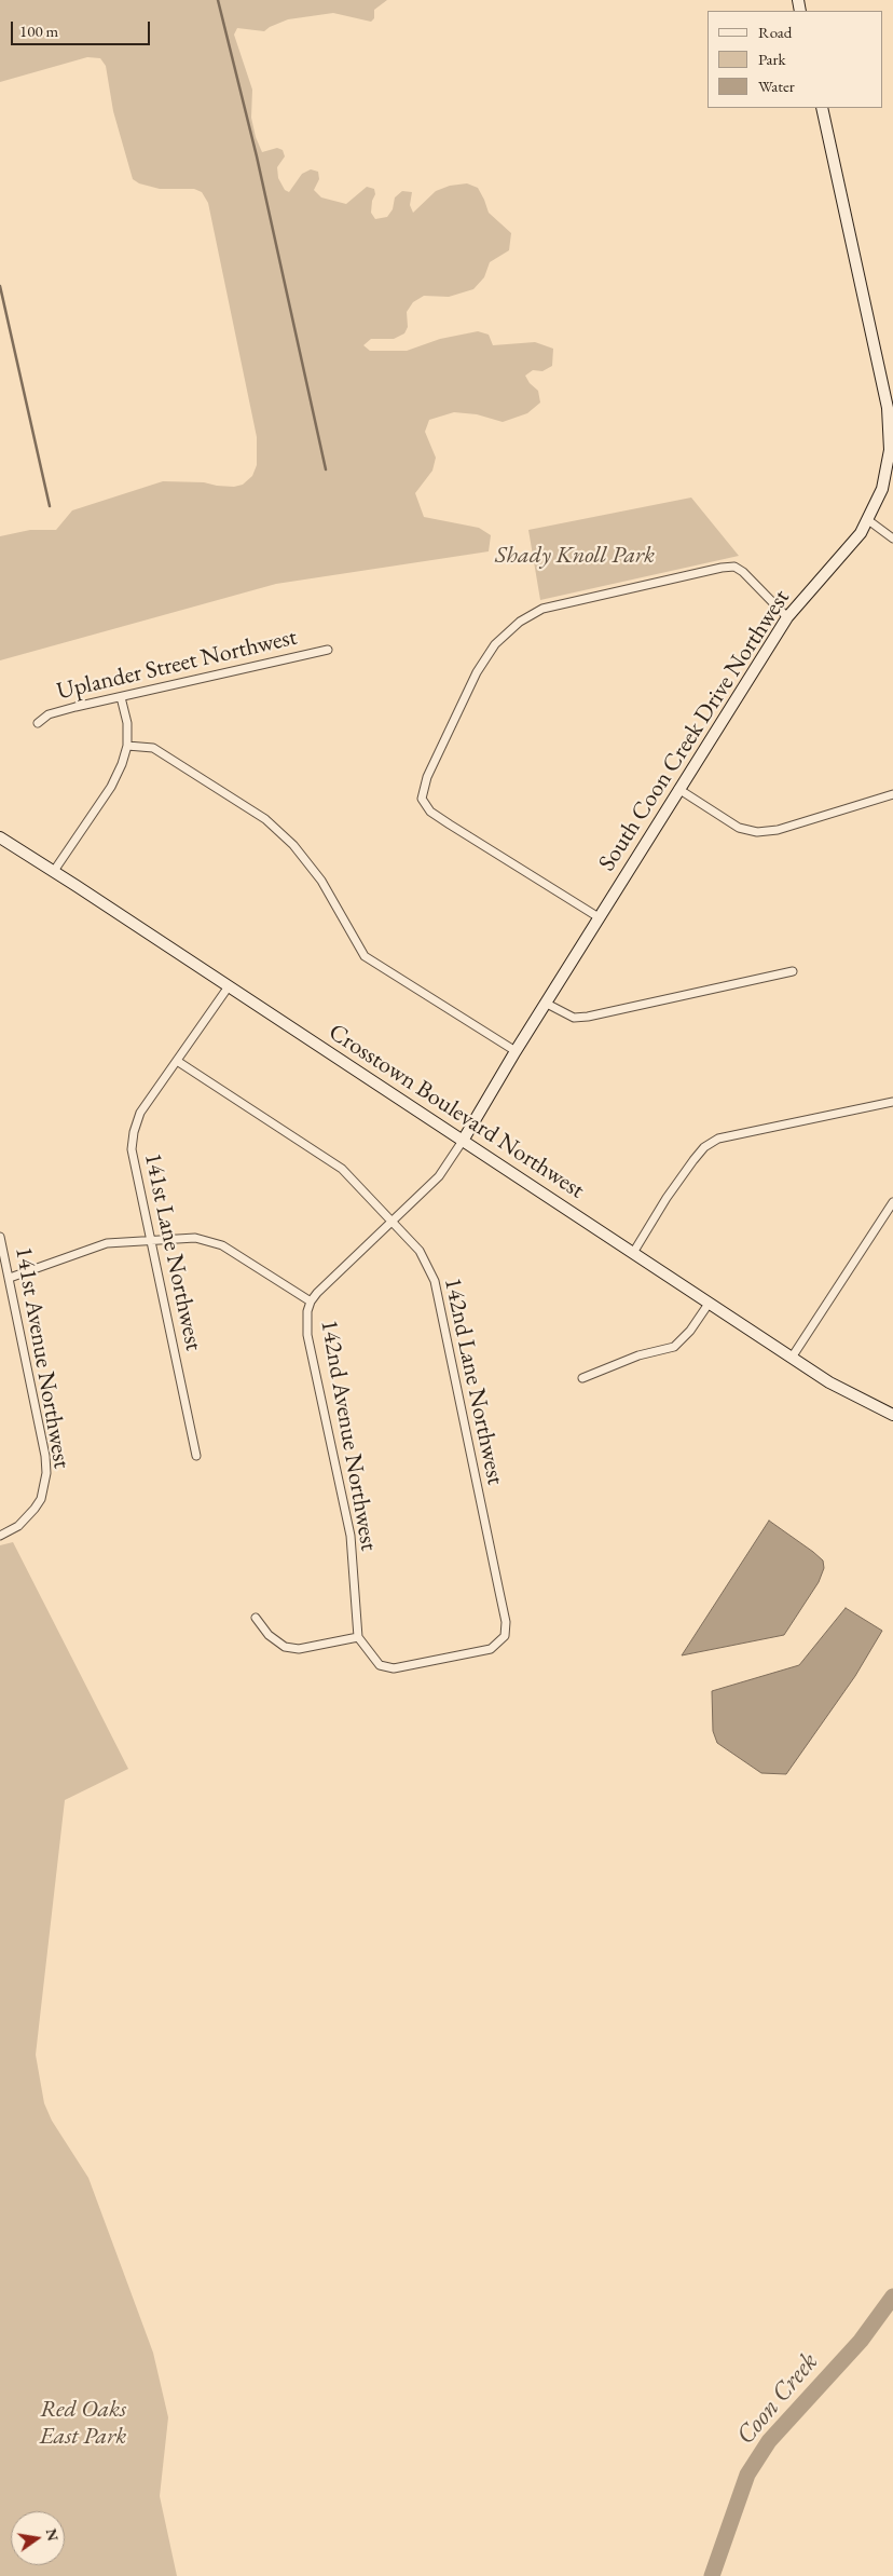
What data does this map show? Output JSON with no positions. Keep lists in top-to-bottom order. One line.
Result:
{"streets":{"street":["Uplander Street Northwest","South Coon Creek Drive Northwest","Crosstown Boulevard Northwest","141st Lane Northwest","141st Avenue Northwest","142nd Lane Northwest","142nd Avenue Northwest"]},"crossings":[["South Coon Creek Drive Northwest","Crosstown Boulevard Northwest"],["South Coon Creek Drive Northwest","142nd Avenue Northwest"],["Crosstown Boulevard Northwest","141st Lane Northwest"],["Crosstown Boulevard Northwest","142nd Avenue Northwest"],["141st Lane Northwest","142nd Lane Northwest"],["142nd Lane Northwest","142nd Avenue Northwest"]],"water":["Coon Creek"],"parks":["Shady Knoll Park","Red Oaks East Park"],"legend":["Road","Park","Water"],"scale_bar":"100 m","north":"right"}
